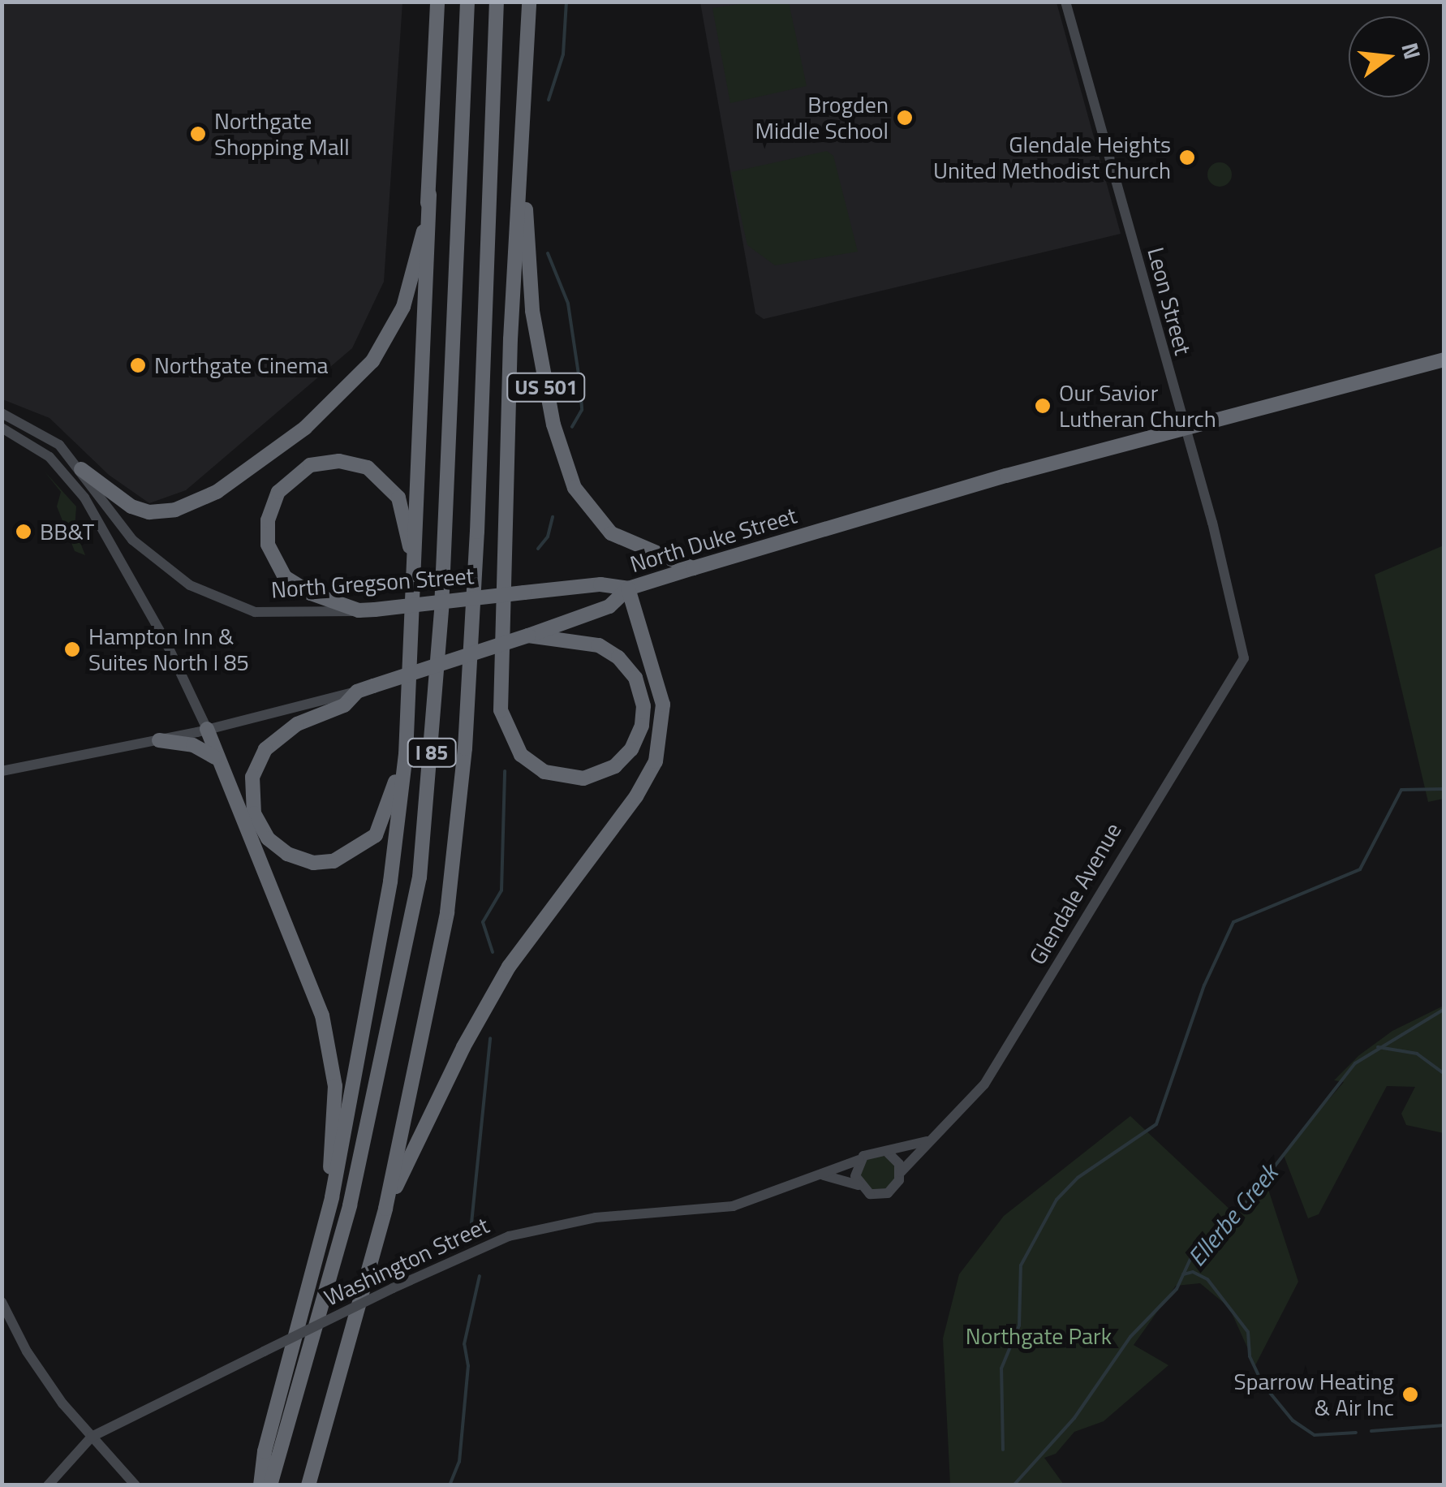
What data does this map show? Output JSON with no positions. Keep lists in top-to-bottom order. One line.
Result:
{"streets":{"highway":["US 501","North Duke Street","North Gregson Street","I 85"],"street":["Leon Street","Glendale Avenue","Washington Street"]},"crossings":[["Leon Street","North Duke Street"],["Leon Street","Glendale Avenue"],["US 501","North Duke Street"],["North Duke Street","North Gregson Street"],["Glendale Avenue","Washington Street"]],"water":["Ellerbe Creek"],"parks":["Northgate Park"],"places":["Brogden Middle School","Northgate Shopping Mall","Glendale Heights United Methodist Church","Northgate Cinema","Our Savior Lutheran Church","BB&T","Hampton Inn & Suites North I 85","Sparrow Heating & Air Inc"],"north":"right"}
